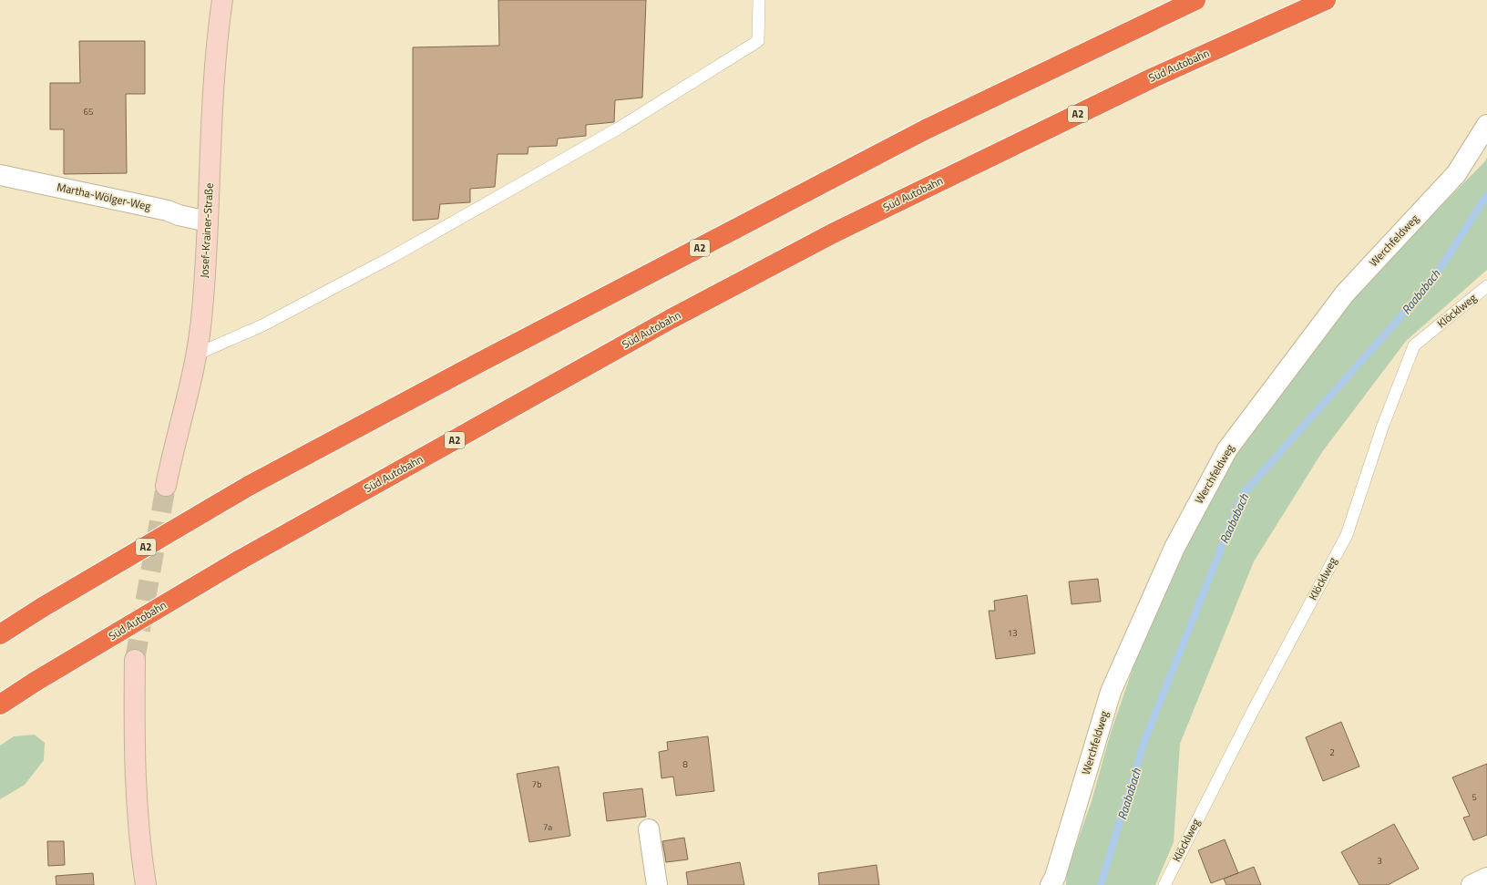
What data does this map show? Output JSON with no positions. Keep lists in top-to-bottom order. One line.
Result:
{"streets":{"highway":["Süd Autobahn","A2"],"main road":["Josef-Krainer-Straße"],"street":["Martha-Wölger-Weg","Werchfeldweg"],"lane":["Klöcklweg"]},"crossings":[["Martha-Wölger-Weg","Josef-Krainer-Straße"]],"water":["Raababach"],"house_numbers":["65","13","2","8","7b","5","7a","3"]}
